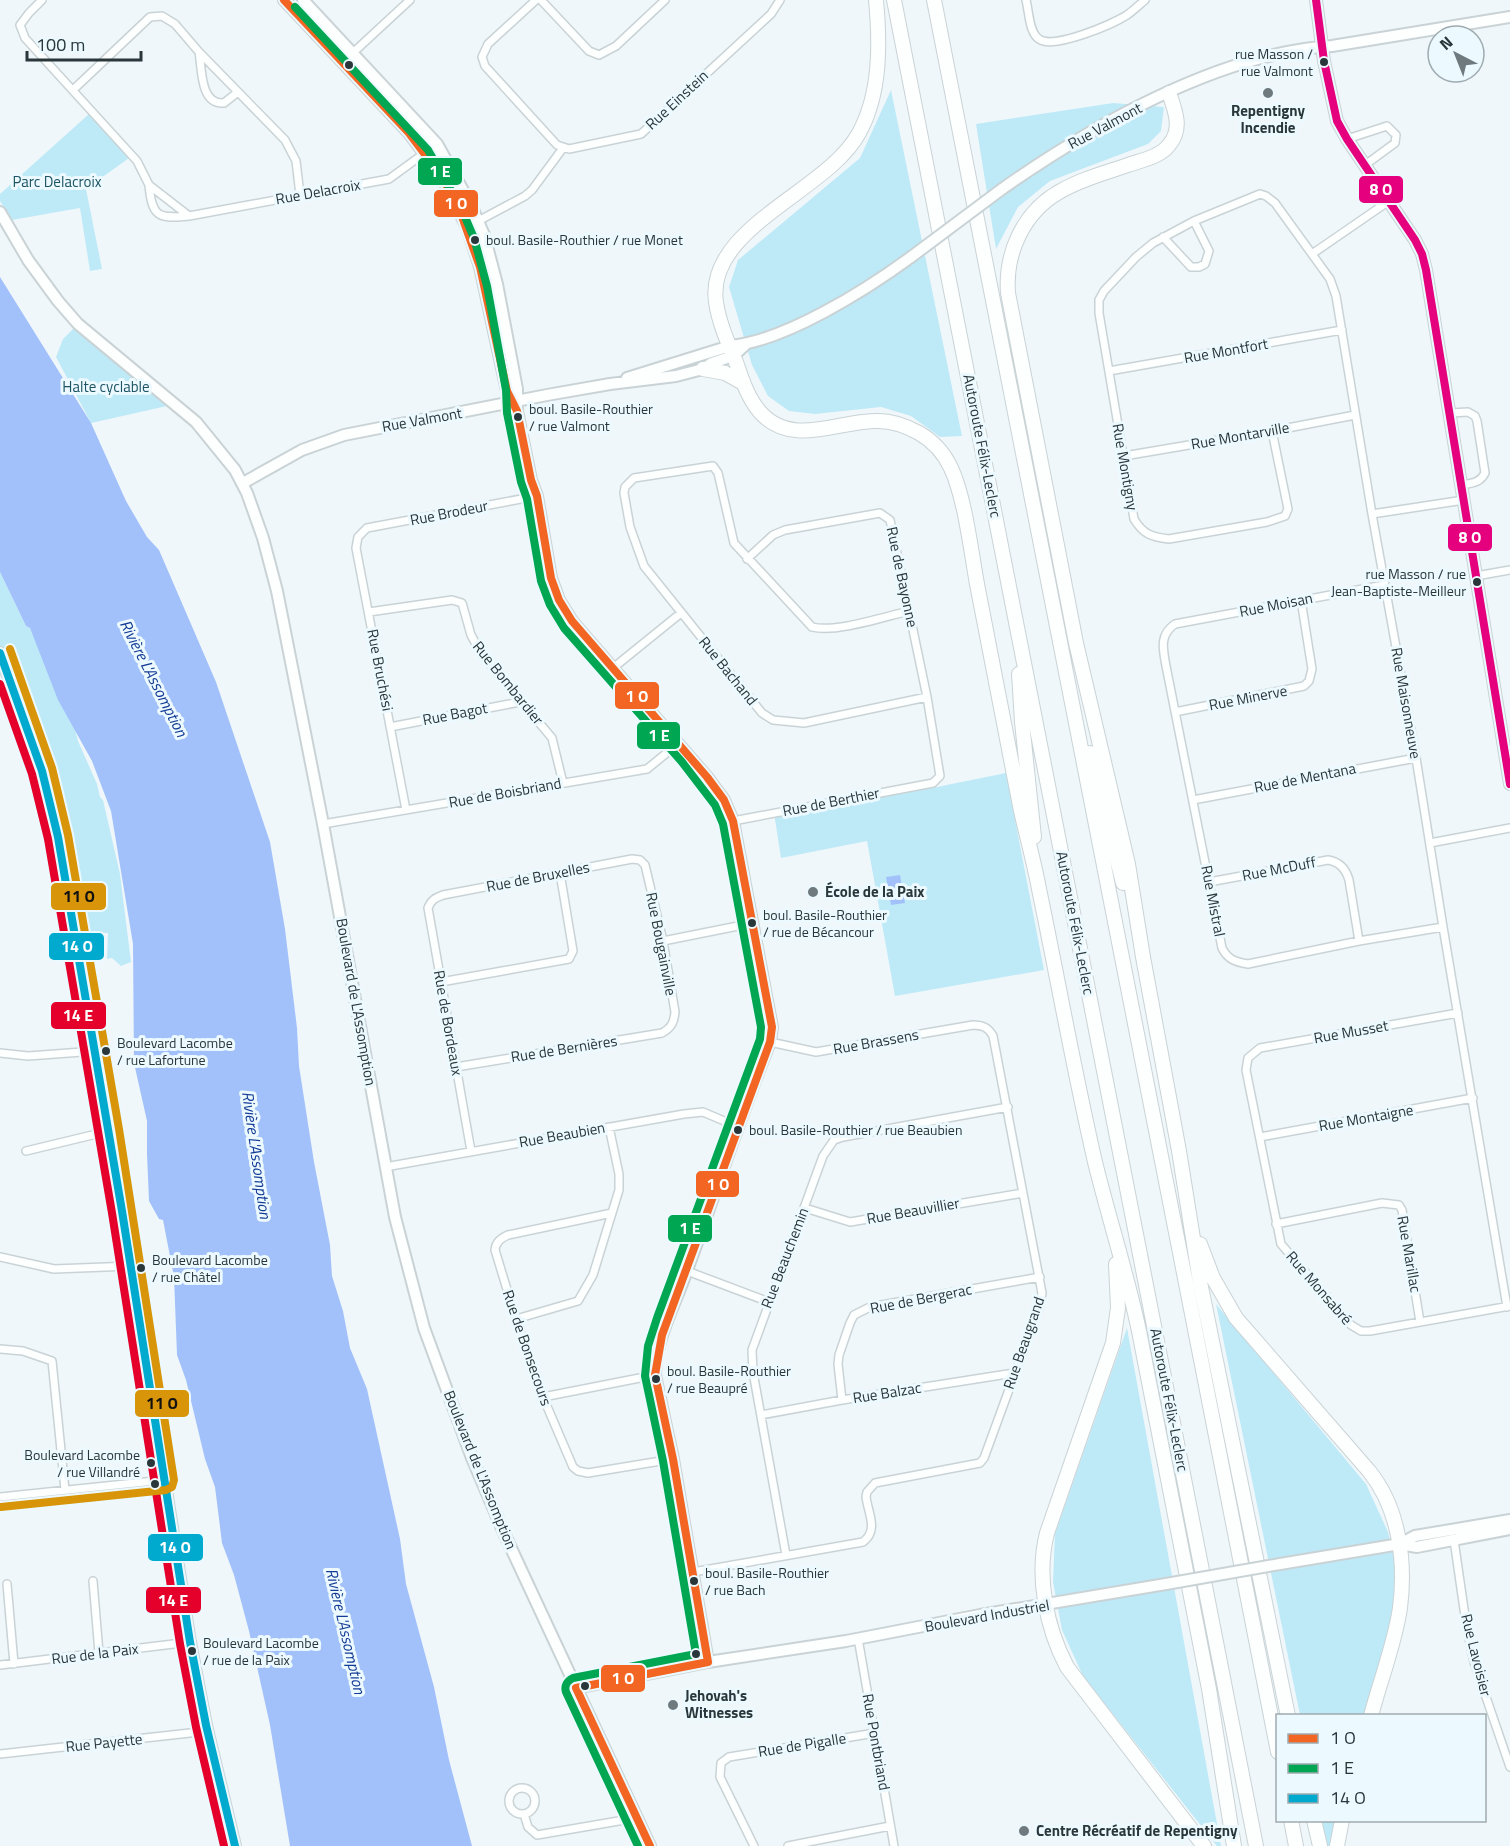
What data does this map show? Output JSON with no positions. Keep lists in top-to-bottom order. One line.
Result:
{"streets":{"highway":["Autoroute Félix-Leclerc"],"street":["Rue Einstein","Rue Valmont","Rue Delacroix","Rue Montfort","Rue Montarville","Rue Montigny","Rue Brodeur","Rue de Bayonne","Rue Moisan","Rue Bruchési","Rue Bachand","Rue Bombardier","Rue Minerve","Rue Maisonneuve","Rue Bagot","Rue de Mentana","Rue de Boisbriand","Rue de Berthier","Rue McDuff","Rue de Bruxelles","Rue Mistral","Rue Bougainville","Boulevard de L'Assomption","Rue de Bordeaux","Rue Musset","Rue Brassens","Rue de Bernières","Rue Montaigne","Rue Beaubien","Rue Beauvillier","Rue Marillac","Rue Beauchemin","Rue Monsabré","Rue de Bergerac","Rue Beaugrand","Rue de Bonsecours","Rue Balzac","Boulevard Industriel","Rue de la Paix","Rue Lavoisier","Rue Pontbriand","Rue Payette","Rue de Pigalle"]},"crossings":[["Rue Valmont","Boulevard de L'Assomption"],["Rue Montfort","Rue Montigny"],["Rue Montfort","Rue Maisonneuve"],["Rue Montarville","Rue Montigny"],["Rue Montarville","Rue Maisonneuve"],["Rue Montigny","Rue Maisonneuve"],["Rue Brodeur","Rue Bruchési"],["Rue de Bayonne","Rue Bachand"],["Rue de Bayonne","Rue de Berthier"],["Rue Moisan","Rue Minerve"],["Rue Moisan","Rue Maisonneuve"],["Rue Moisan","Rue Mistral"],["Rue Bruchési","Rue Bombardier"],["Rue Bruchési","Rue Bagot"],["Rue Bruchési","Rue de Boisbriand"],["Rue Bombardier","Rue Bagot"],["Rue Bombardier","Rue de Boisbriand"],["Rue Minerve","Rue Mistral"],["Rue Maisonneuve","Rue de Mentana"],["Rue Maisonneuve","Rue Mistral"],["Rue Maisonneuve","Rue Musset"],["Rue Maisonneuve","Rue Montaigne"],["Rue Maisonneuve","Rue Monsabré"],["Rue de Mentana","Rue Mistral"],["Rue de Boisbriand","Boulevard de L'Assomption"],["Rue McDuff","Rue Mistral"],["Rue de Bruxelles","Rue Bougainville"],["Rue de Bruxelles","Rue de Bordeaux"],["Rue Bougainville","Rue de Bernières"],["Boulevard de L'Assomption","Rue Beaubien"],["Boulevard de L'Assomption","Boulevard Industriel"],["Rue de Bordeaux","Rue de Bernières"],["Rue de Bordeaux","Rue Beaubien"],["Rue Musset","Rue Monsabré"],["Rue Brassens","Rue Beaugrand"],["Rue Montaigne","Rue Monsabré"],["Rue Beauvillier","Rue Beauchemin"],["Rue Beauvillier","Rue Beaugrand"],["Rue Marillac","Rue Monsabré"],["Rue Beauchemin","Rue Beaugrand"],["Rue Beauchemin","Rue Balzac"],["Rue de Bergerac","Rue Beaugrand"],["Rue de Bergerac","Rue Balzac"],["Rue Beaugrand","Rue Balzac"],["Boulevard Industriel","Rue Lavoisier"],["Boulevard Industriel","Rue Pontbriand"],["Rue Pontbriand","Rue de Pigalle"]],"water":["Rivière L'Assomption"],"parks":["Parc Delacroix","Halte cyclable"],"places":["rue Masson / rue Valmont","Repentigny Incendie","boul. Basile-Routhier / rue Monet","boul. Basile-Routhier / rue Valmont","rue Masson / rue Jean-Baptiste-Meilleur","École de la Paix","boul. Basile-Routhier / rue de Bécancour","Boulevard Lacombe / rue Lafortune","boul. Basile-Routhier / rue Beaubien","Boulevard Lacombe / rue Châtel","boul. Basile-Routhier / rue Beaupré","Boulevard Lacombe / rue Villandré","boul. Basile-Routhier / rue Bach","Boulevard Lacombe / rue de la Paix","Jehovah's Witnesses","Centre Récréatif de Repentigny"],"legend":["1 O","1 E","14 O"],"scale_bar":"100 m","north":"top left"}
